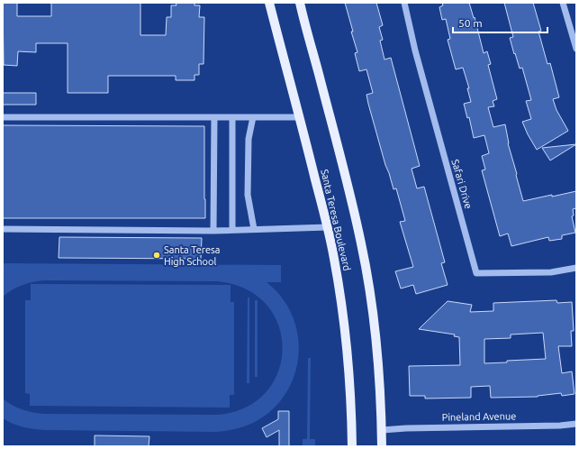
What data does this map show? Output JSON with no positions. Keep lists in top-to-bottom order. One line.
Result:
{"streets":{"main road":["Santa Teresa Boulevard"],"street":["Safari Drive","Pineland Avenue"]},"crossings":[["Santa Teresa Boulevard","Pineland Avenue"]],"places":["Santa Teresa High School"],"scale_bar":"50 m"}
